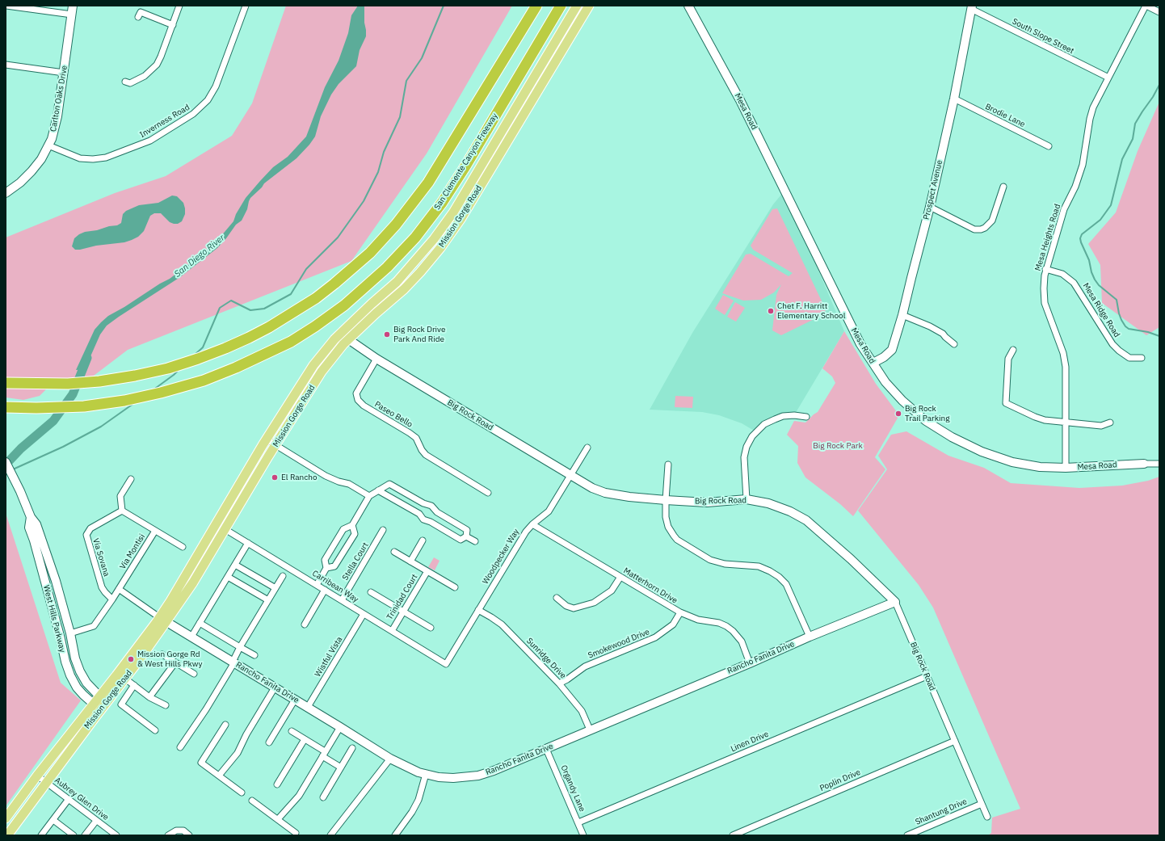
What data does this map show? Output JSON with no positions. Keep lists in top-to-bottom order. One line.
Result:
{"streets":{"highway":["San Clemente Canyon Freeway"],"main road":["Mission Gorge Road"],"street":["South Slope Street","Carlton Oaks Drive","Mesa Road","Brodie Lane","Inverness Road","Prospect Avenue","Mesa Heights Road","Mesa Ridge Road","Paseo Bello","Big Rock Road","Via Montisi","Woodpecker Way","Via Sovana","Stella Court","Matterhorn Drive","Carribean Way","Trinidad Court","West Hills Parkway","Smokewood Drive","Wistful Vista","Rancho Fanita Drive","Sunridge Drive","Linen Drive","Poplin Drive","Organdy Lane","Aubrey Glen Drive","Shantung Drive"]},"crossings":[["South Slope Street","Prospect Avenue"],["South Slope Street","Mesa Heights Road"],["Carlton Oaks Drive","Inverness Road"],["Mesa Road","Prospect Avenue"],["Mesa Road","Mesa Heights Road"],["Brodie Lane","Prospect Avenue"],["Mission Gorge Road","Big Rock Road"],["Mission Gorge Road","Carribean Way"],["Mission Gorge Road","West Hills Parkway"],["Mission Gorge Road","Rancho Fanita Drive"],["Mission Gorge Road","Aubrey Glen Drive"],["Mesa Heights Road","Mesa Ridge Road"],["Paseo Bello","Big Rock Road"],["Big Rock Road","Woodpecker Way"],["Big Rock Road","Rancho Fanita Drive"],["Big Rock Road","Linen Drive"],["Big Rock Road","Poplin Drive"],["Big Rock Road","Shantung Drive"],["Via Montisi","Via Sovana"],["Via Montisi","West Hills Parkway"],["Woodpecker Way","Matterhorn Drive"],["Woodpecker Way","Carribean Way"],["Woodpecker Way","Sunridge Drive"],["Stella Court","Carribean Way"],["Matterhorn Drive","Smokewood Drive"],["Matterhorn Drive","Rancho Fanita Drive"],["Carribean Way","Trinidad Court"],["Carribean Way","Wistful Vista"],["Smokewood Drive","Sunridge Drive"],["Wistful Vista","Rancho Fanita Drive"],["Rancho Fanita Drive","Sunridge Drive"],["Rancho Fanita Drive","Organdy Lane"],["Linen Drive","Organdy Lane"]],"water":["San Diego River"],"parks":["Big Rock Park"],"places":["Chet F. Harritt Elementary School","Big Rock Drive Park And Ride","Big Rock Trail Parking","El Rancho","Mission Gorge Rd & West Hills Pkwy"]}
